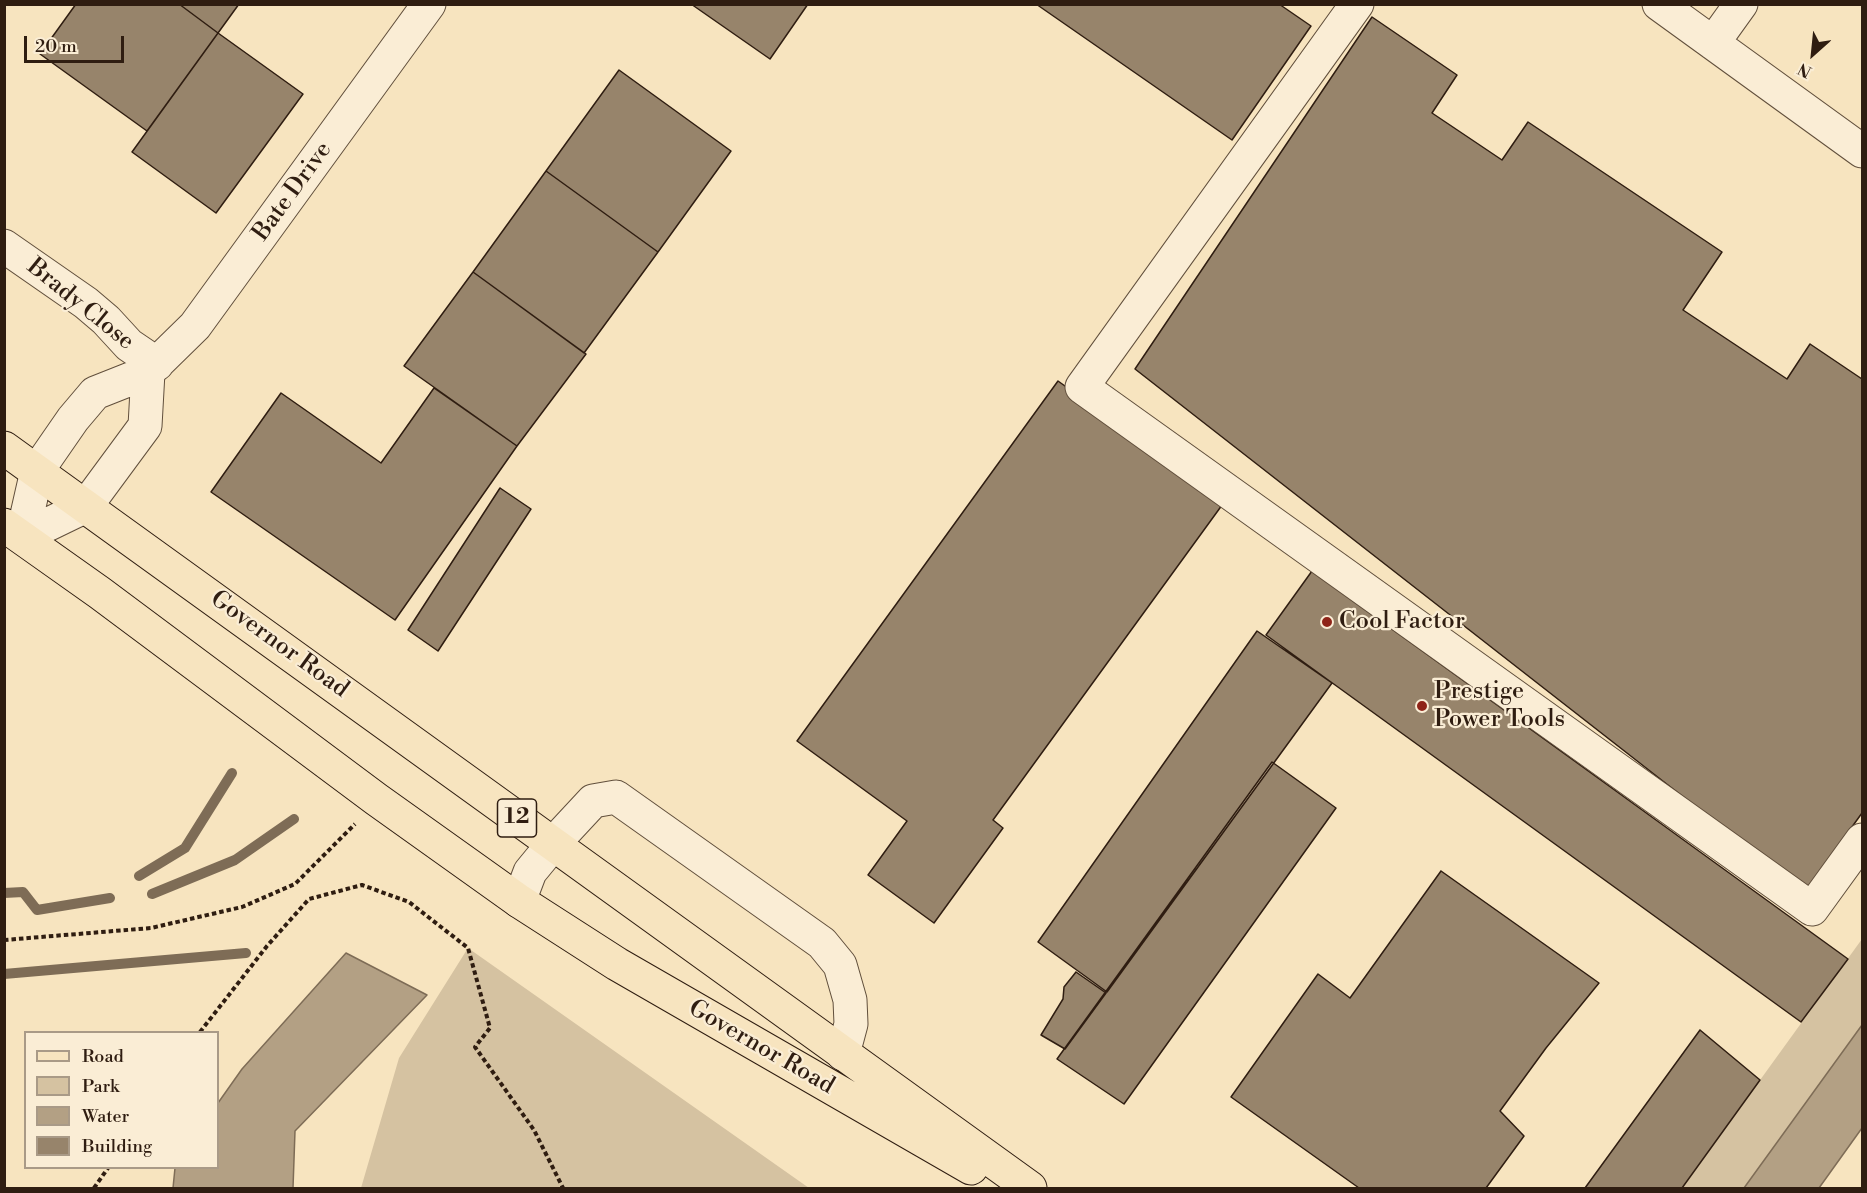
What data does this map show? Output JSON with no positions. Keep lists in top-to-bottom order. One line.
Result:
{"streets":{"main road":["Governor Road","12"],"street":["Bate Drive","Brady Close"]},"crossings":[["Bate Drive","Brady Close"],["Bate Drive","Governor Road"]],"places":["Cool Factor","Prestige Power Tools"],"legend":["Road","Park","Water","Building"],"scale_bar":"20 m","north":"bottom left"}
